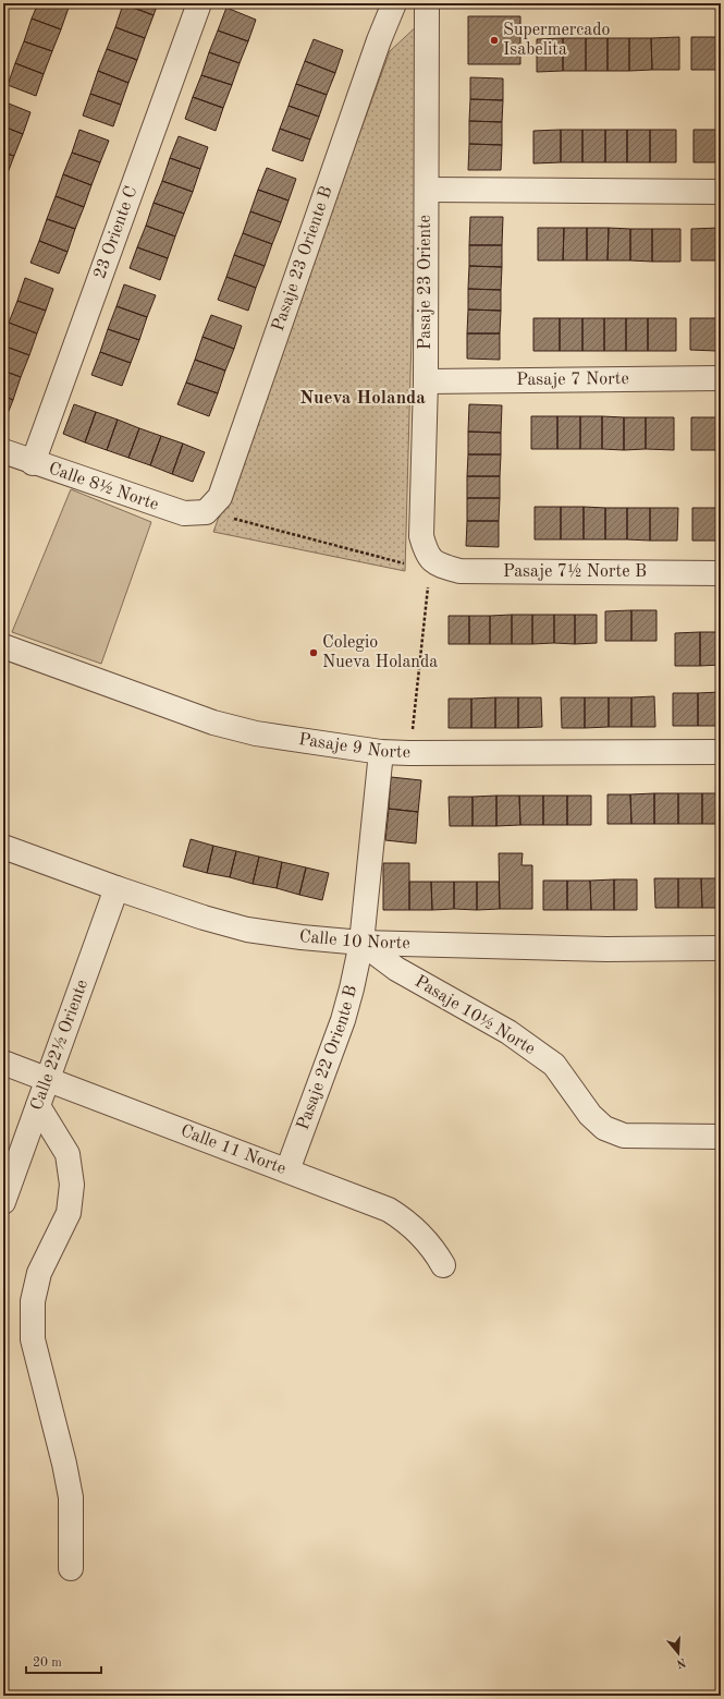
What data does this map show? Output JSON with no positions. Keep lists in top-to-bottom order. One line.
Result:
{"streets":{"street":["23 Oriente C","Pasaje 23 Oriente B","Pasaje 23 Oriente","Pasaje 7 Norte","Calle 8½ Norte","Pasaje 7½ Norte B","Pasaje 9 Norte","Calle 10 Norte","Pasaje 10½ Norte","Calle 22½ Oriente","Pasaje 22 Oriente B","Calle 11 Norte"]},"crossings":[["23 Oriente C","Calle 8½ Norte"],["Pasaje 23 Oriente B","Calle 8½ Norte"],["Pasaje 23 Oriente","Pasaje 7 Norte"],["Pasaje 23 Oriente","Pasaje 7½ Norte B"],["Pasaje 9 Norte","Pasaje 22 Oriente B"],["Calle 10 Norte","Pasaje 10½ Norte"],["Calle 10 Norte","Calle 22½ Oriente"],["Calle 10 Norte","Pasaje 22 Oriente B"],["Pasaje 10½ Norte","Pasaje 22 Oriente B"],["Calle 22½ Oriente","Calle 11 Norte"],["Pasaje 22 Oriente B","Calle 11 Norte"]],"districts":["Nueva Holanda"],"places":["Supermercado Isabelita","Colegio Nueva Holanda"],"scale_bar":"20 m","north":"bottom"}
